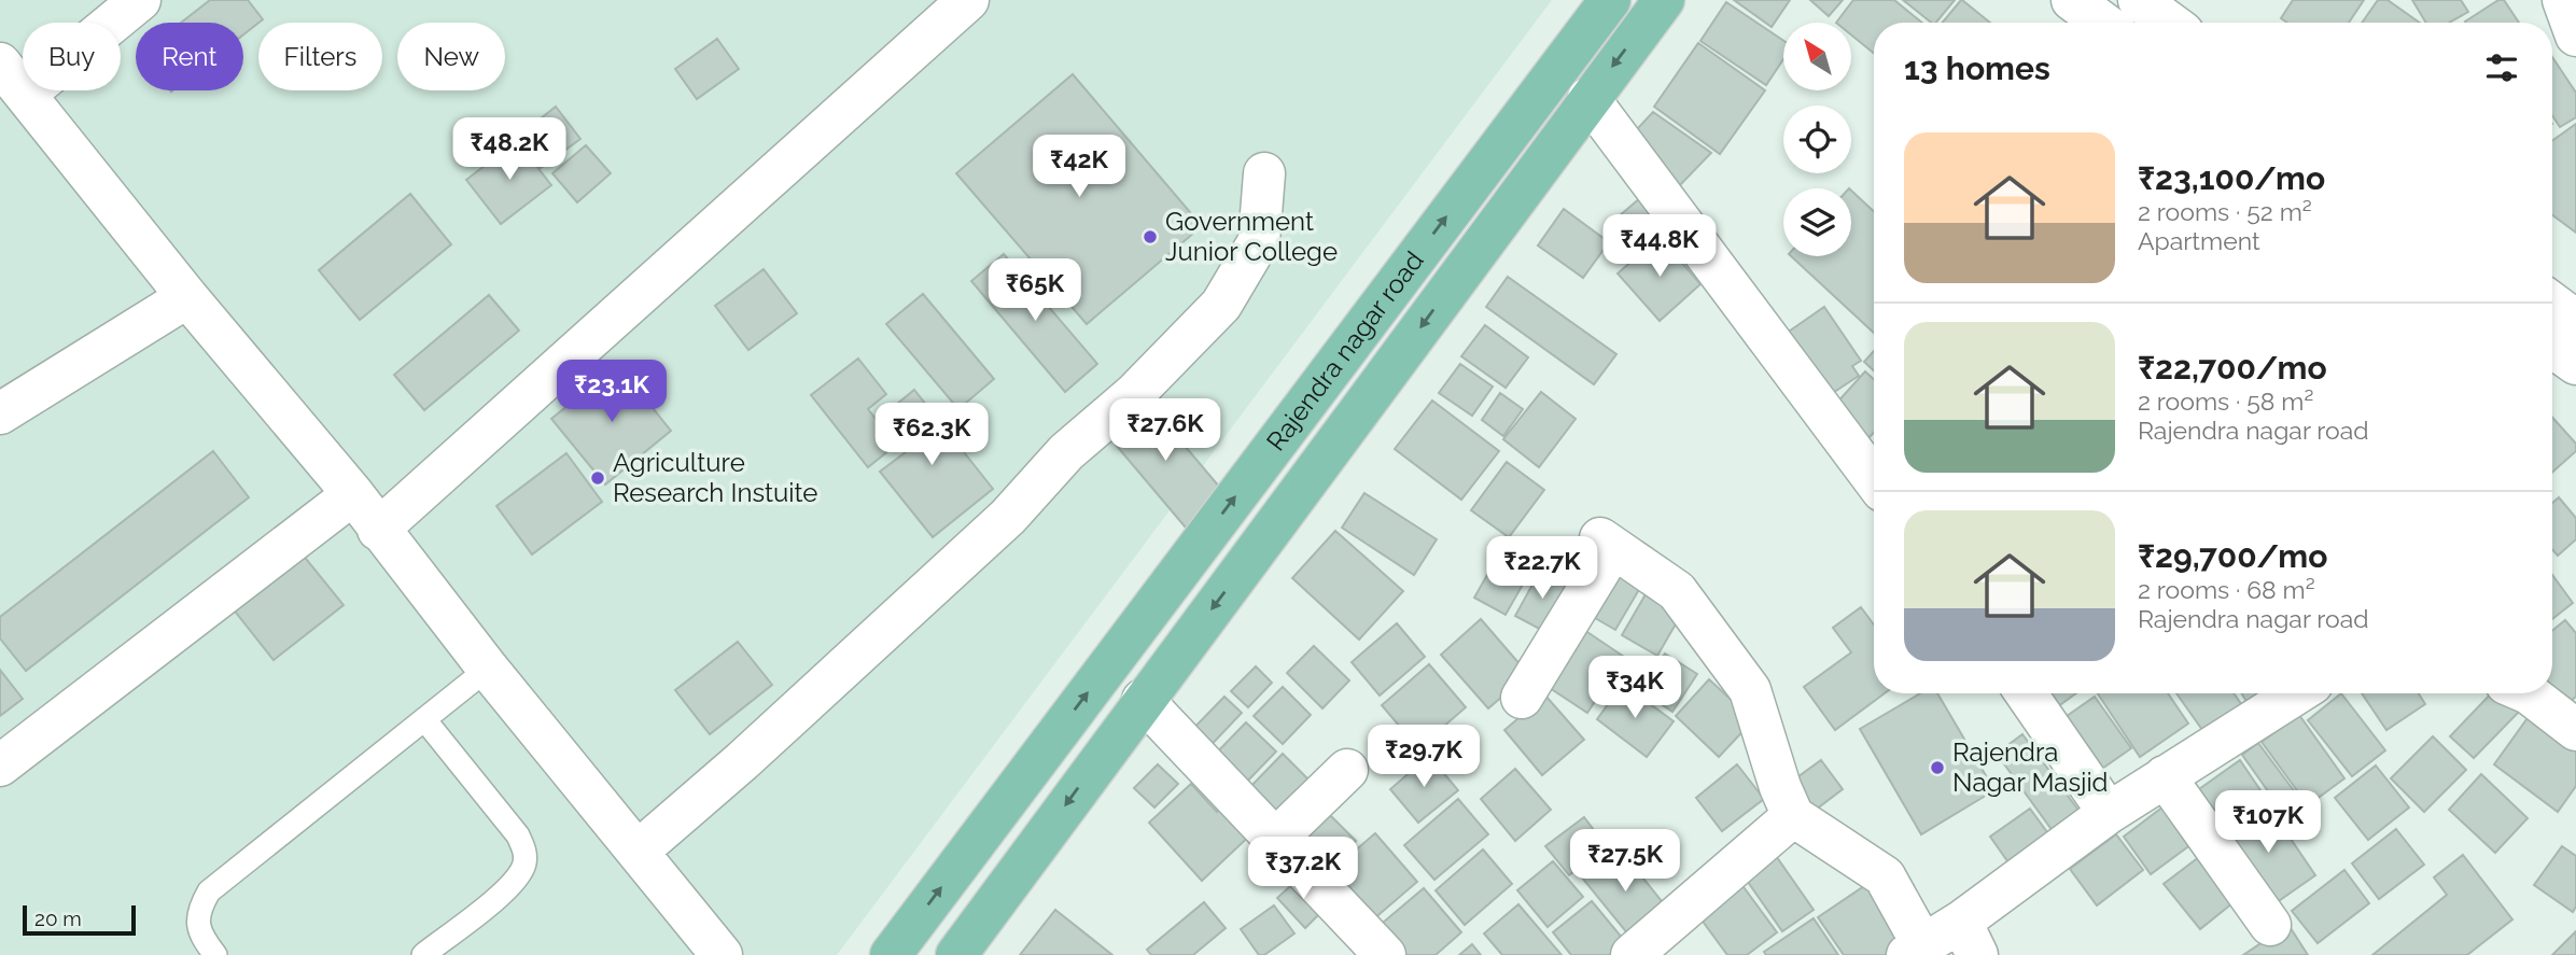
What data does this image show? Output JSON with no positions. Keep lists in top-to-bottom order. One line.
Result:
{"streets":{"main road":["Rajendra nagar road"]},"places":["Government Junior College","Agriculture Research Instuite","Rajendra Nagar Masjid"],"scale_bar":"20 m","north":"top left","page":{"chip":["Buy","Rent","Filters","New"],"heading":"13 homes","list":[{"name":"₹23,100/mo","note":"2 rooms · 52 m² · Apartment"},{"name":"₹22,700/mo","note":"2 rooms · 58 m² · Rajendra nagar road"},{"name":"₹29,700/mo","note":"2 rooms · 68 m² · Rajendra nagar road"}],"price":["₹48.2K","₹42K","₹44.8K","₹65K","₹23.1K","₹27.6K","₹62.3K","₹22.7K","₹34K","₹29.7K","₹107K","₹27.5K","₹37.2K"],"scale":"20 m"}}
